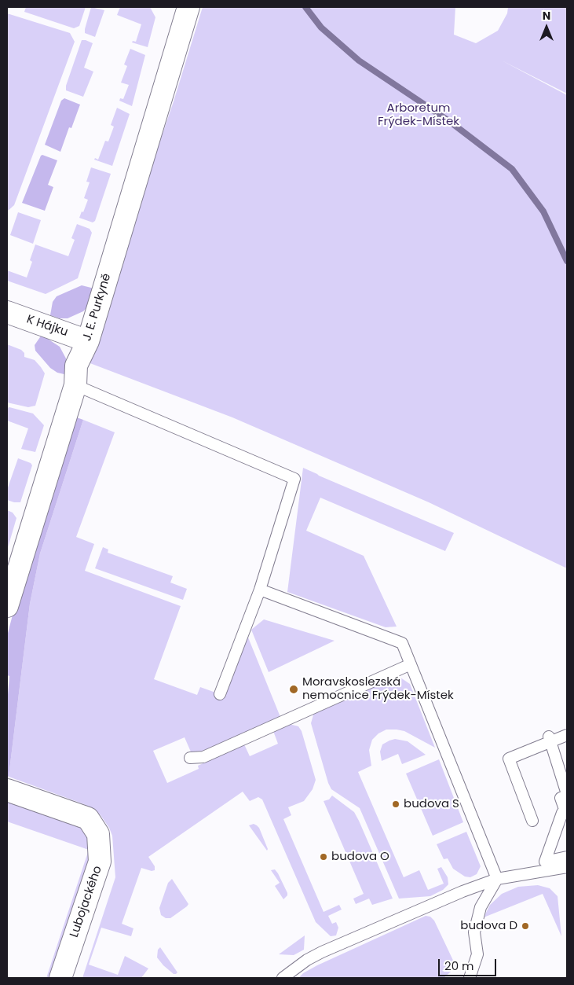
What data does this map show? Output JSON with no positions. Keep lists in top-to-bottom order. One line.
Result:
{"streets":{"street":["J. E. Purkyně","K Hájku","Lubojackého"]},"crossings":[["J. E. Purkyně","K Hájku"]],"parks":["Arboretum Frýdek-Místek"],"places":["Moravskoslezská nemocnice Frýdek-Místek","budova S","budova O","budova D"],"scale_bar":"20 m","north":"top"}
